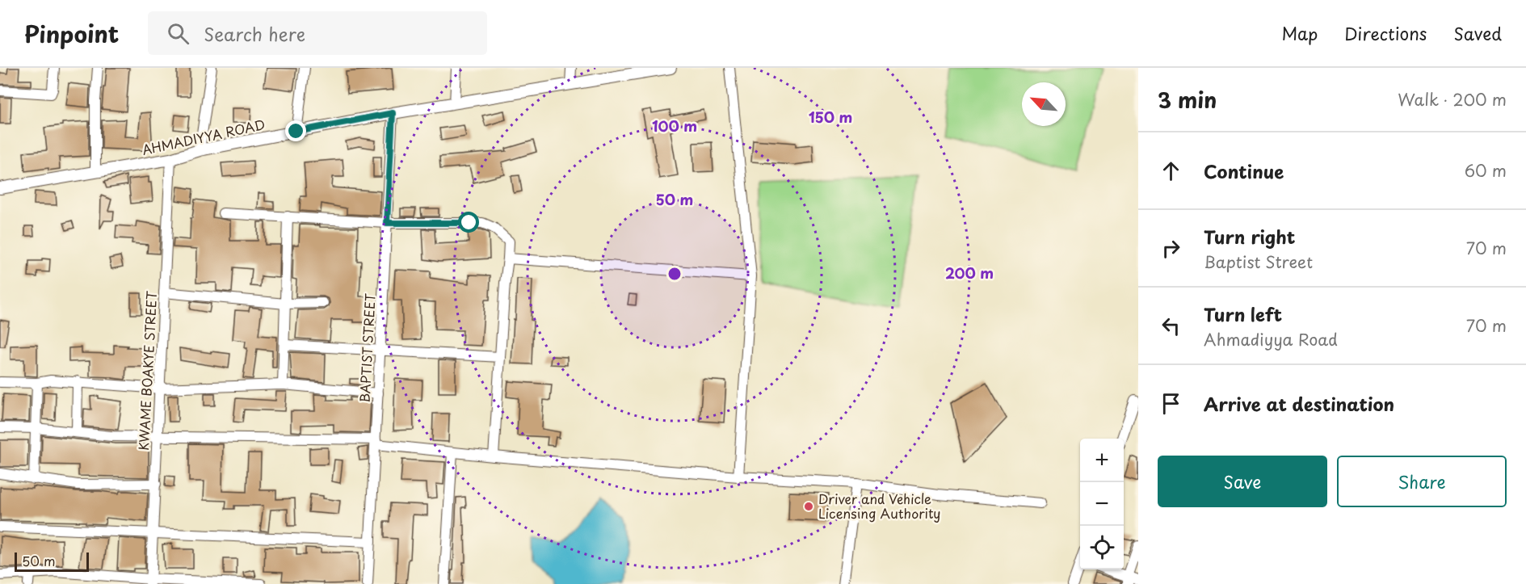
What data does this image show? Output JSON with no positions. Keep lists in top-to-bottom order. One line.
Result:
{"streets":{"street":["AHMADIYYA ROAD","BAPTIST STREET","KWAME BOAKYE STREET"]},"crossings":[["AHMADIYYA ROAD","BAPTIST STREET"],["AHMADIYYA ROAD","KWAME BOAKYE STREET"]],"places":["Driver and Vehicle Licensing Authority"],"scale_bar":"50 m","north":"top left","page":{"header":"Pinpoint","search":"Search here","nav":["Map","Directions","Saved"],"heading":["3 min","Walk · 200 m"],"list":[["Continue","60 m"],["Turn right","Baptist Street","70 m"],["Turn left","Ahmadiyya Road","70 m"],"Arrive at destination"],"map_buttons":["+","−"],"buttons":["Save","Share"],"scale":"50 m"},"rings":["150 m","100 m","50 m","200 m"]}
